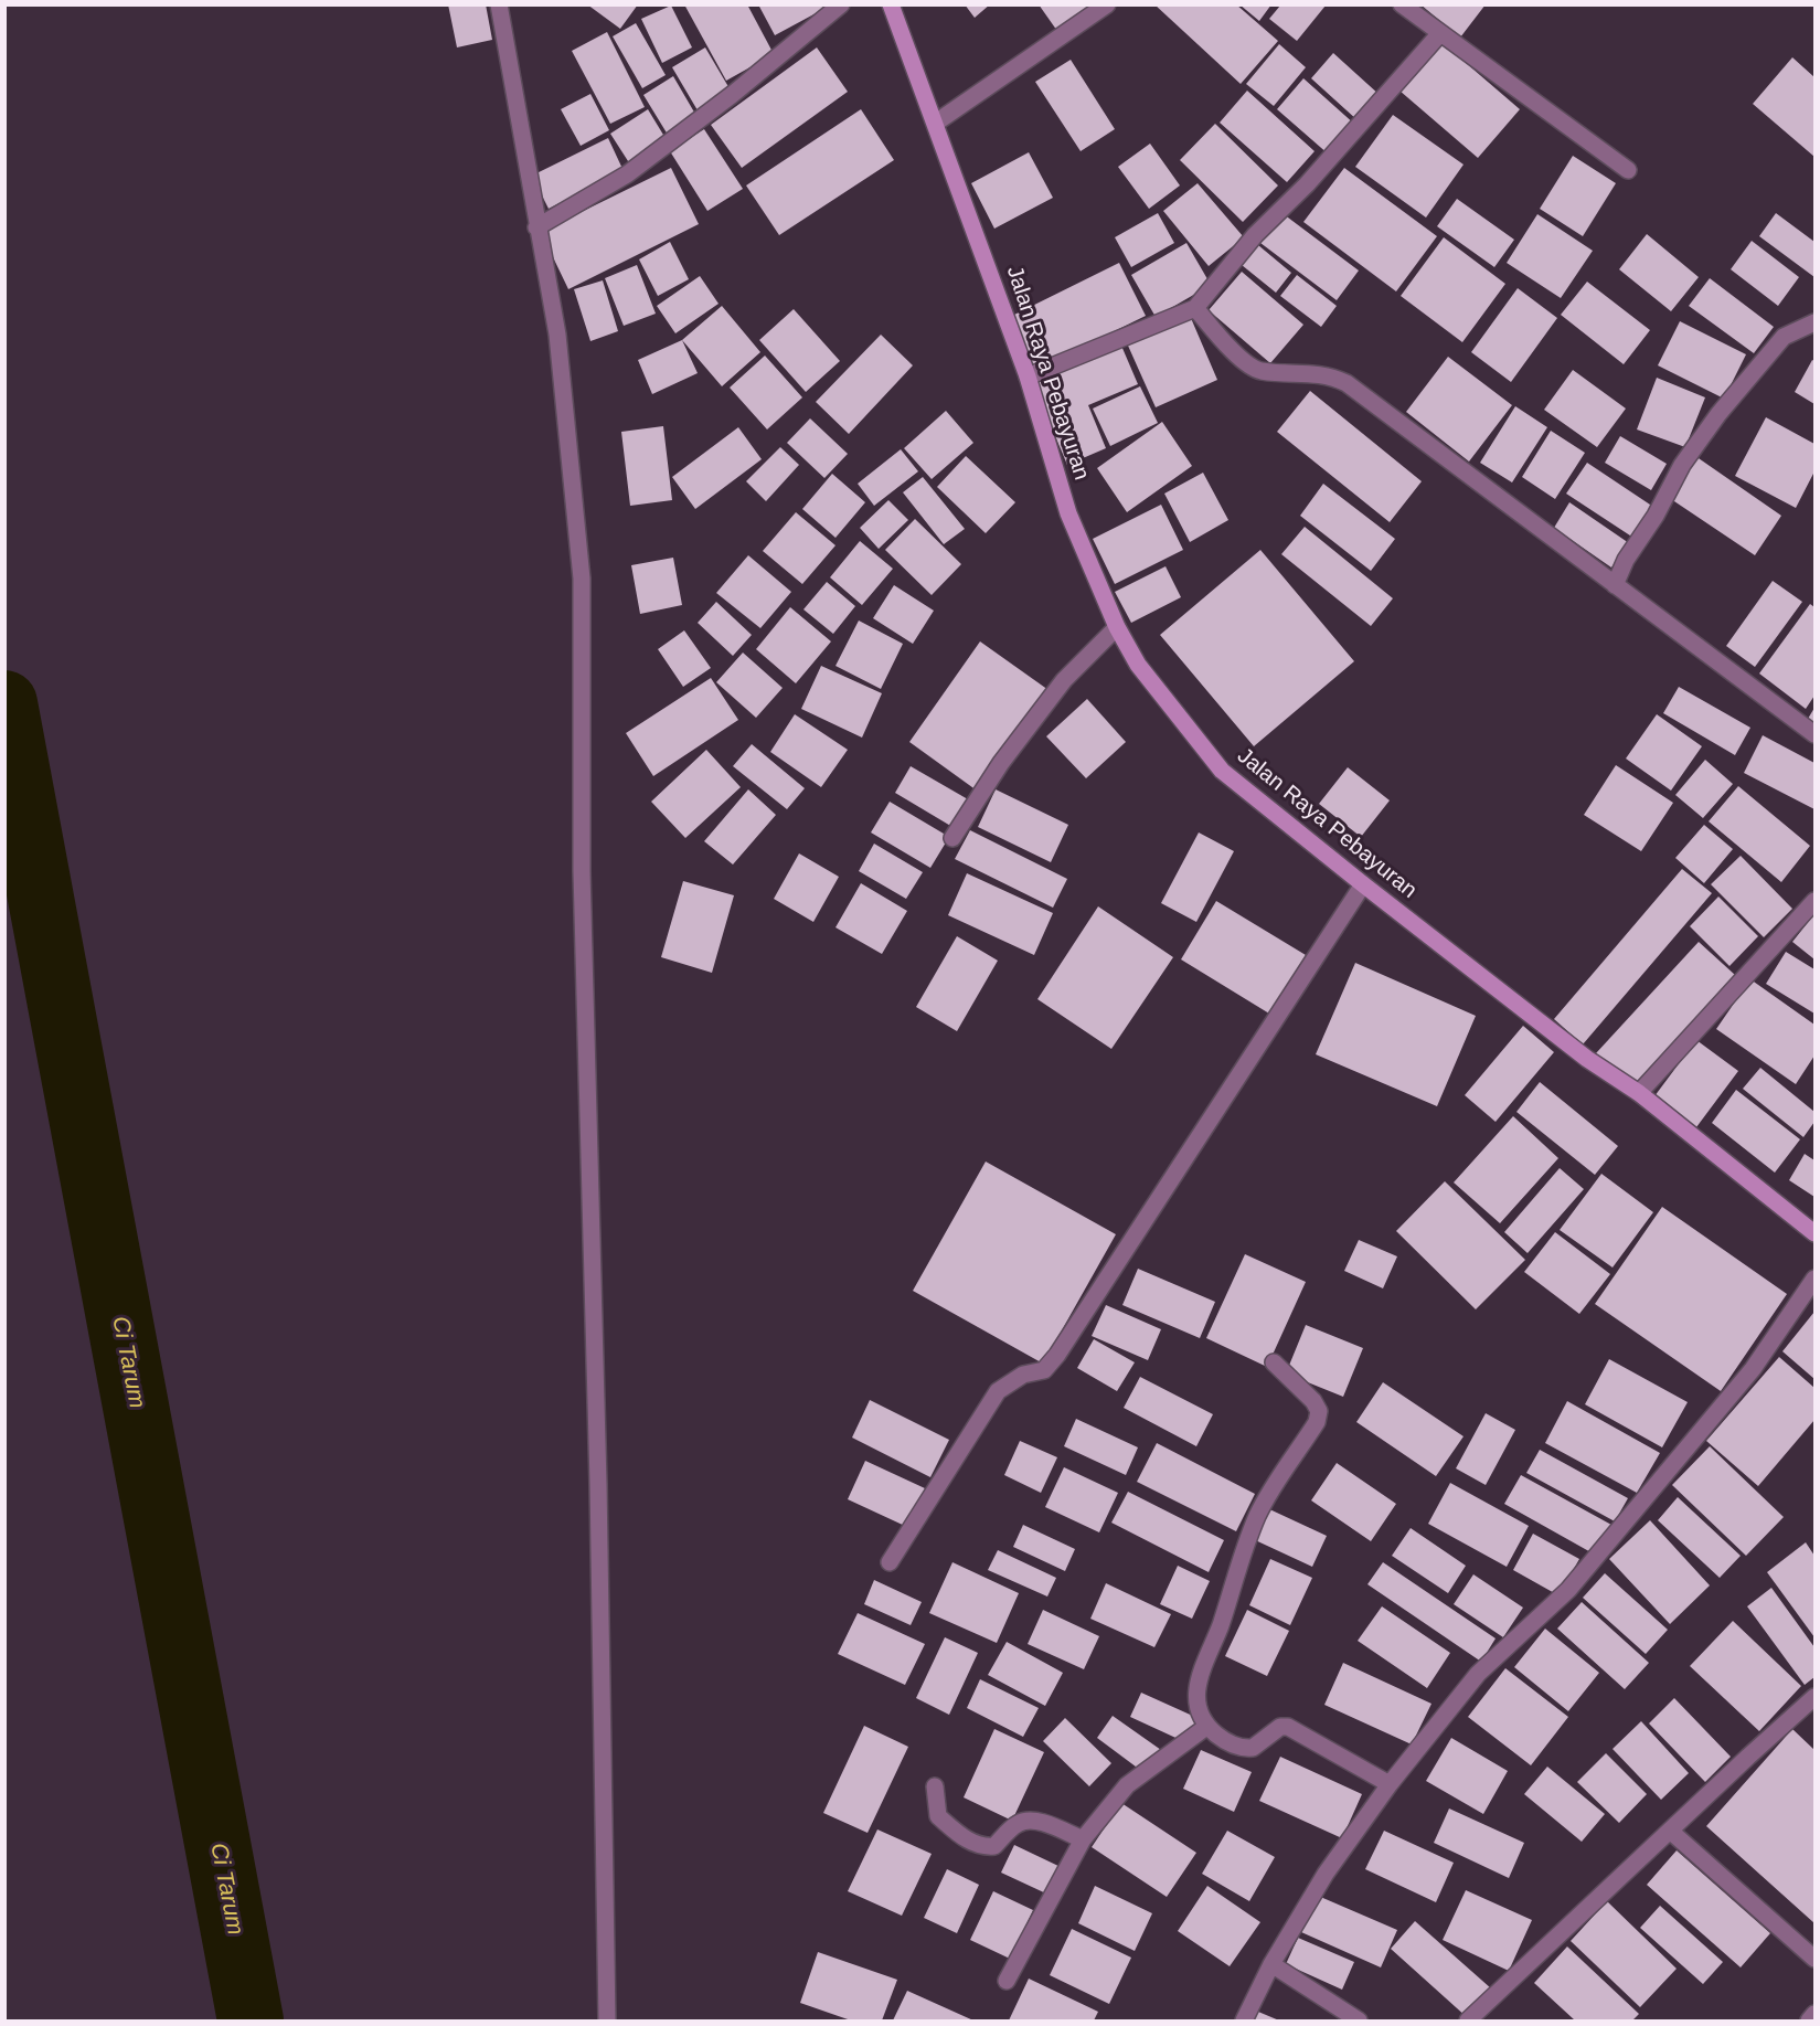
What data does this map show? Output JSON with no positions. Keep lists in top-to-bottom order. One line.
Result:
{"streets":{"main road":["Jalan Raya Pebayuran"]},"water":["Ci Tarum"]}
